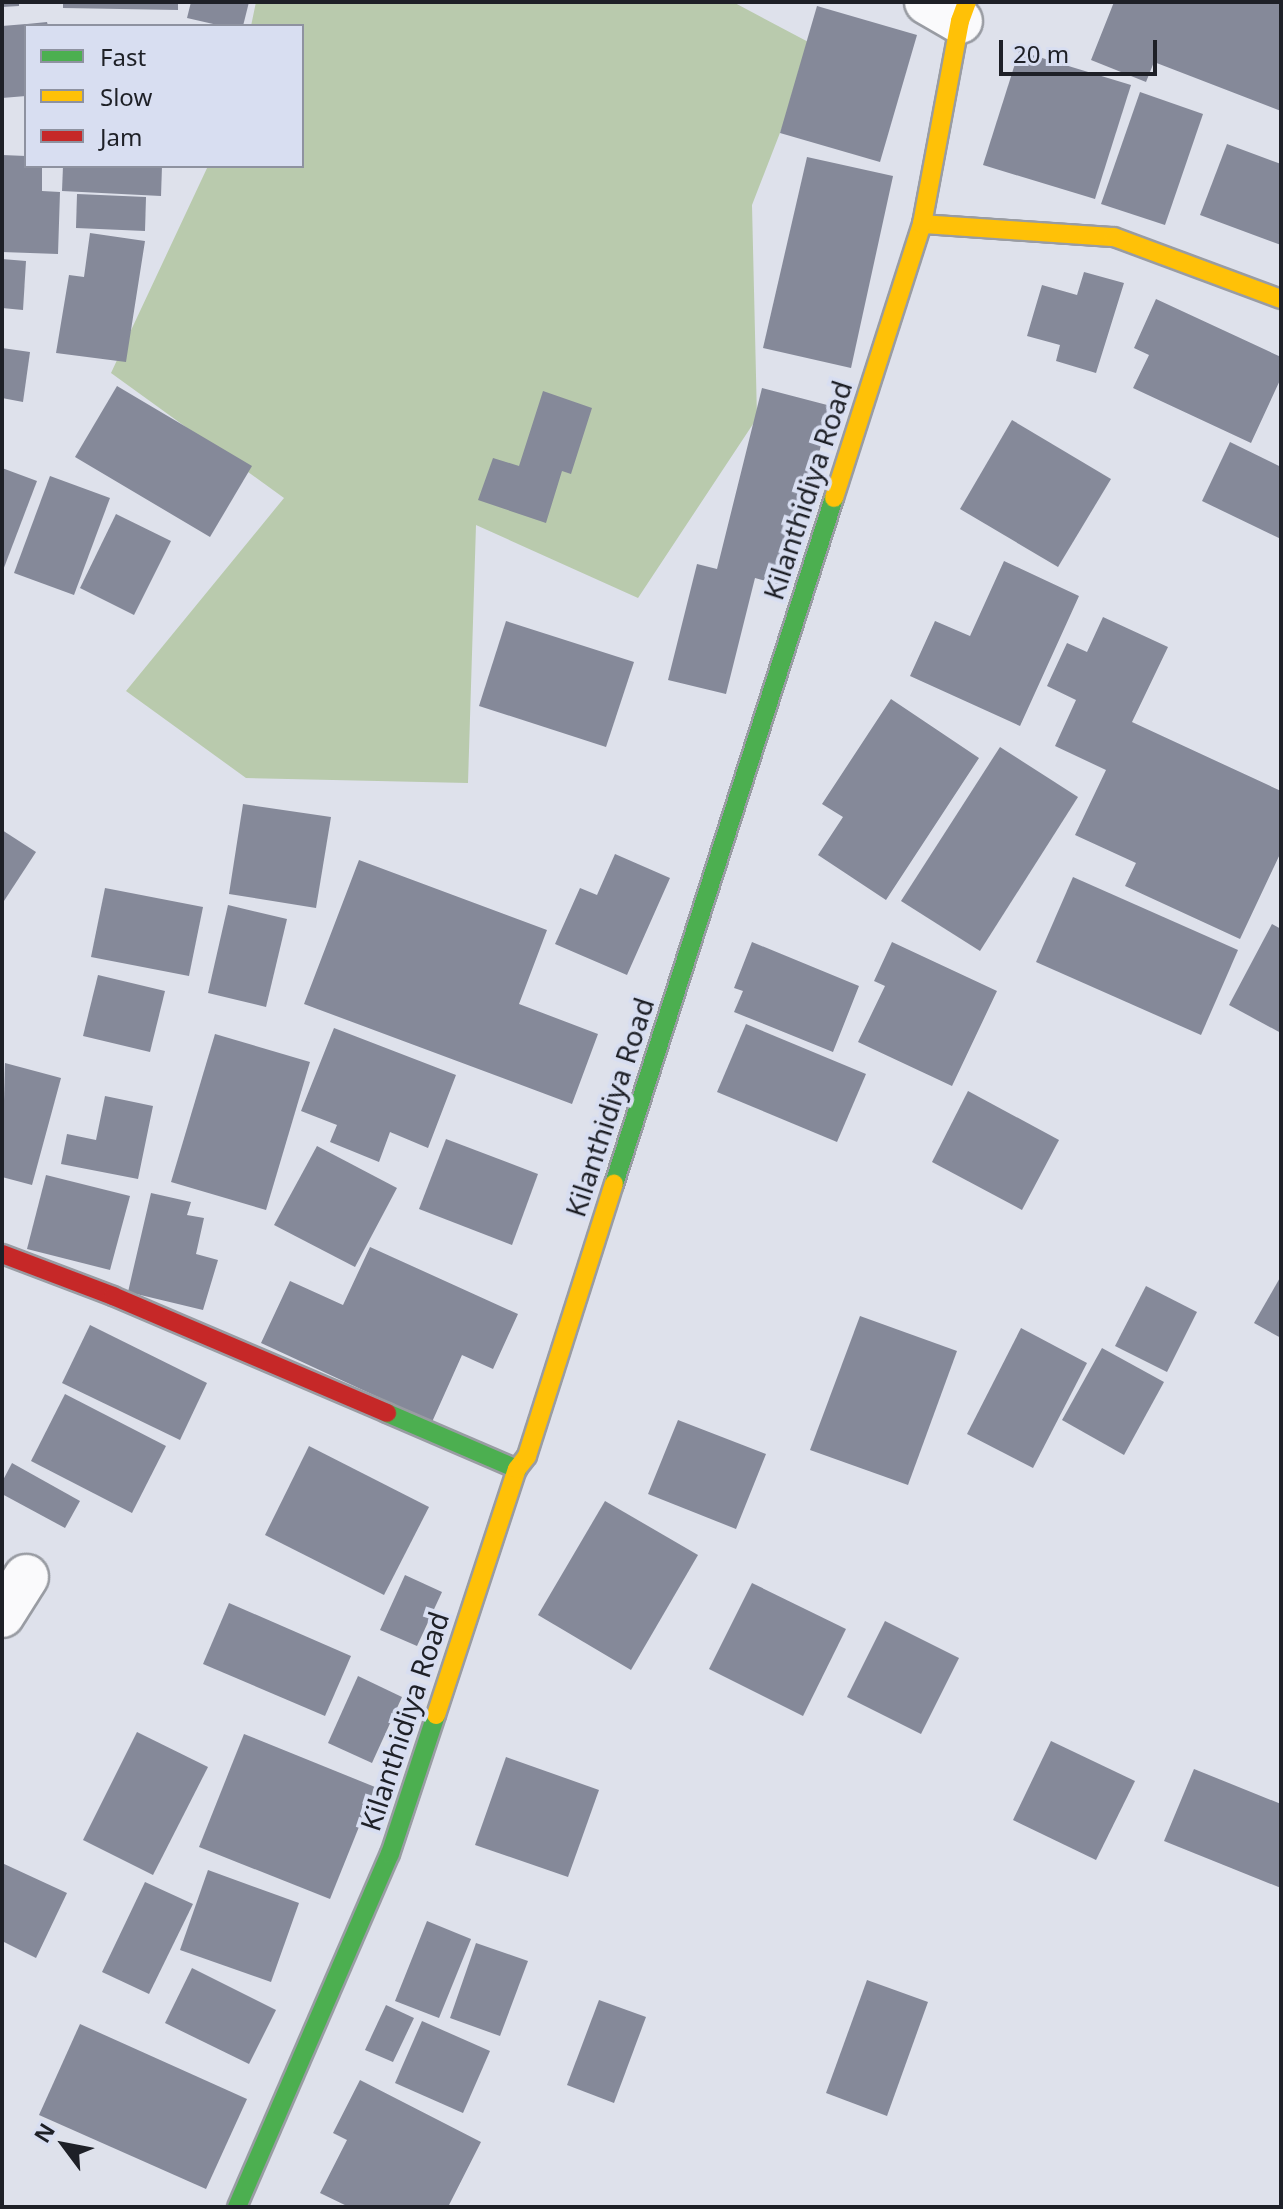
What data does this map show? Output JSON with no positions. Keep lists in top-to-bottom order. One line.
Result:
{"streets":{"street":["Kilanthidiya Road"]},"legend":["Fast","Slow","Jam"],"scale_bar":"20 m","north":"top left"}
